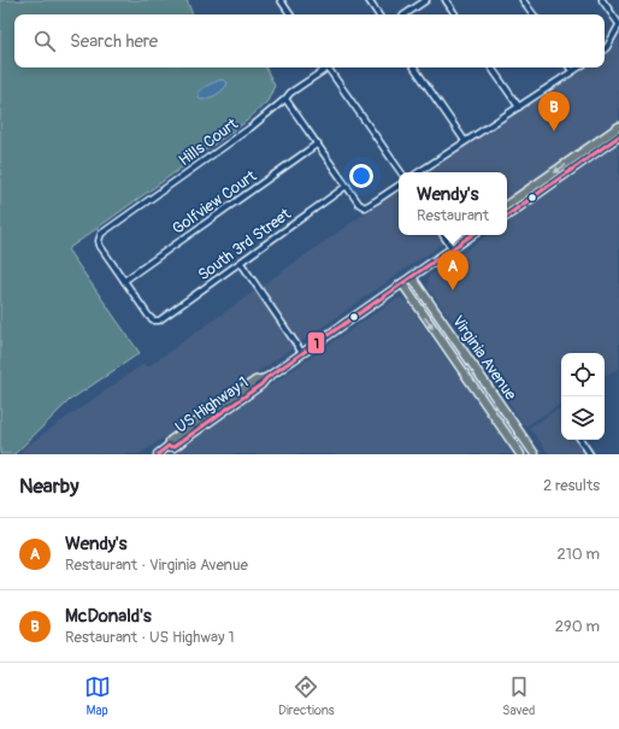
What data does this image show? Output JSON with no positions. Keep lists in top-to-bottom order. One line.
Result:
{"streets":{"main road":["Virginia Avenue","US Highway 1"],"street":["Hills Court","Golfview Court","South 3rd Street"]},"crossings":[["Hills Court","Golfview Court"],["Hills Court","South 3rd Street"],["Golfview Court","South 3rd Street"],["Virginia Avenue","US Highway 1"]],"lines":["transit line 1"],"page":{"search":"Search here","pins":["B","A"],"popup":["Wendy's","Restaurant"],"heading":["Nearby","2 results"],"list":[{"mark":"A","name":"Wendy's","note":"Restaurant · Virginia Avenue","value":"210 m"},{"mark":"B","name":"McDonald's","note":"Restaurant · US Highway 1","value":"290 m"}],"nav":["Map","Directions","Saved"]}}
